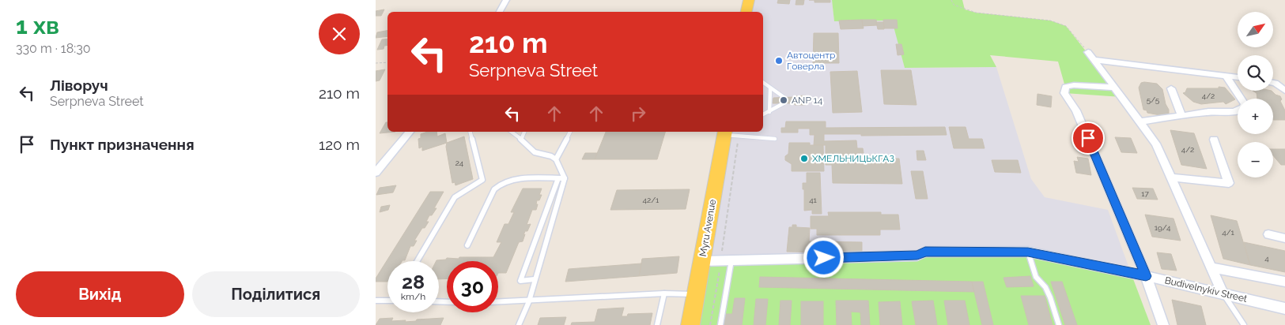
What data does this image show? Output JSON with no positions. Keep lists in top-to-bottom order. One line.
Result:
{"streets":{"main road":["Myru Avenue"],"street":["Budivelnykiv Street"]},"crossings":[["Myru Avenue","Budivelnykiv Street"]],"places":["Автоцентр Говерла","ANP 14","ХМЕЛЬНИЦЬКГАЗ"],"house_numbers":["4/2","5/5","4/2","24","17","42/1","41","19/4","4/1","4"],"north":"top right","page":{"heading":["1 хв","330 m · 18:30"],"map_buttons":["+","−"],"turn":["210 m","Serpneva Street"],"list":[{"name":"Ліворуч","note":"Serpneva Street","value":"210 m"},{"name":"Пункт призначення","value":"120 m"}],"speed":"28 km/h","limit":"30","buttons":["Вихід","Поділитися"]}}
